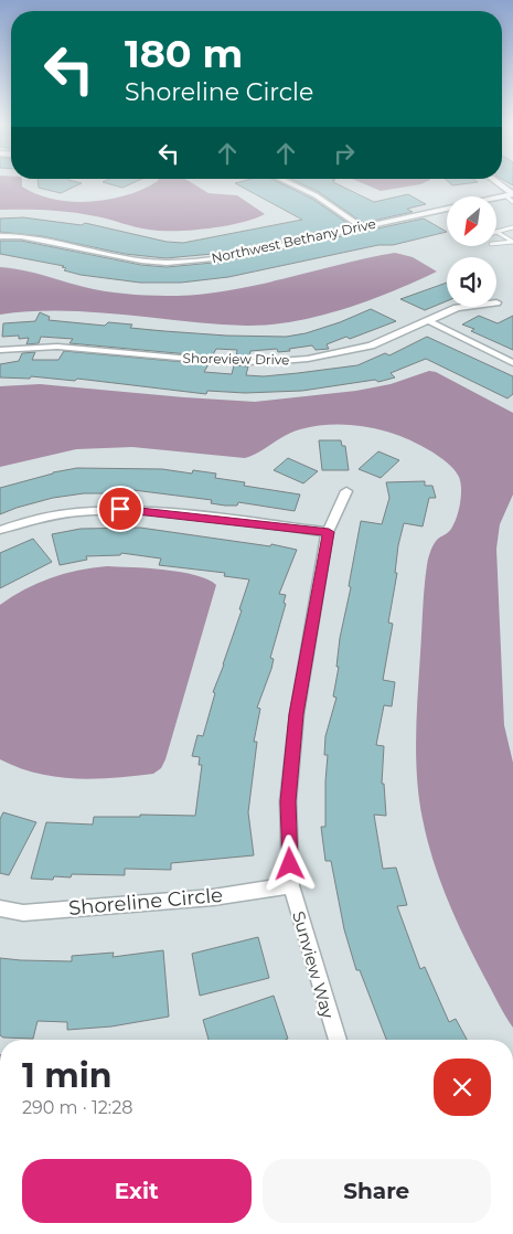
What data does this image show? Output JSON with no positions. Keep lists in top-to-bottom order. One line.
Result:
{"streets":{"street":["Northwest Bethany Drive","Shoreview Drive","Shoreline Circle","Sunview Way"]},"crossings":[["Shoreline Circle","Sunview Way"]],"north":"bottom left","page":{"turn":["180 m","Shoreline Circle"],"heading":["1 min","290 m · 12:28"],"buttons":["Exit","Share"]}}
